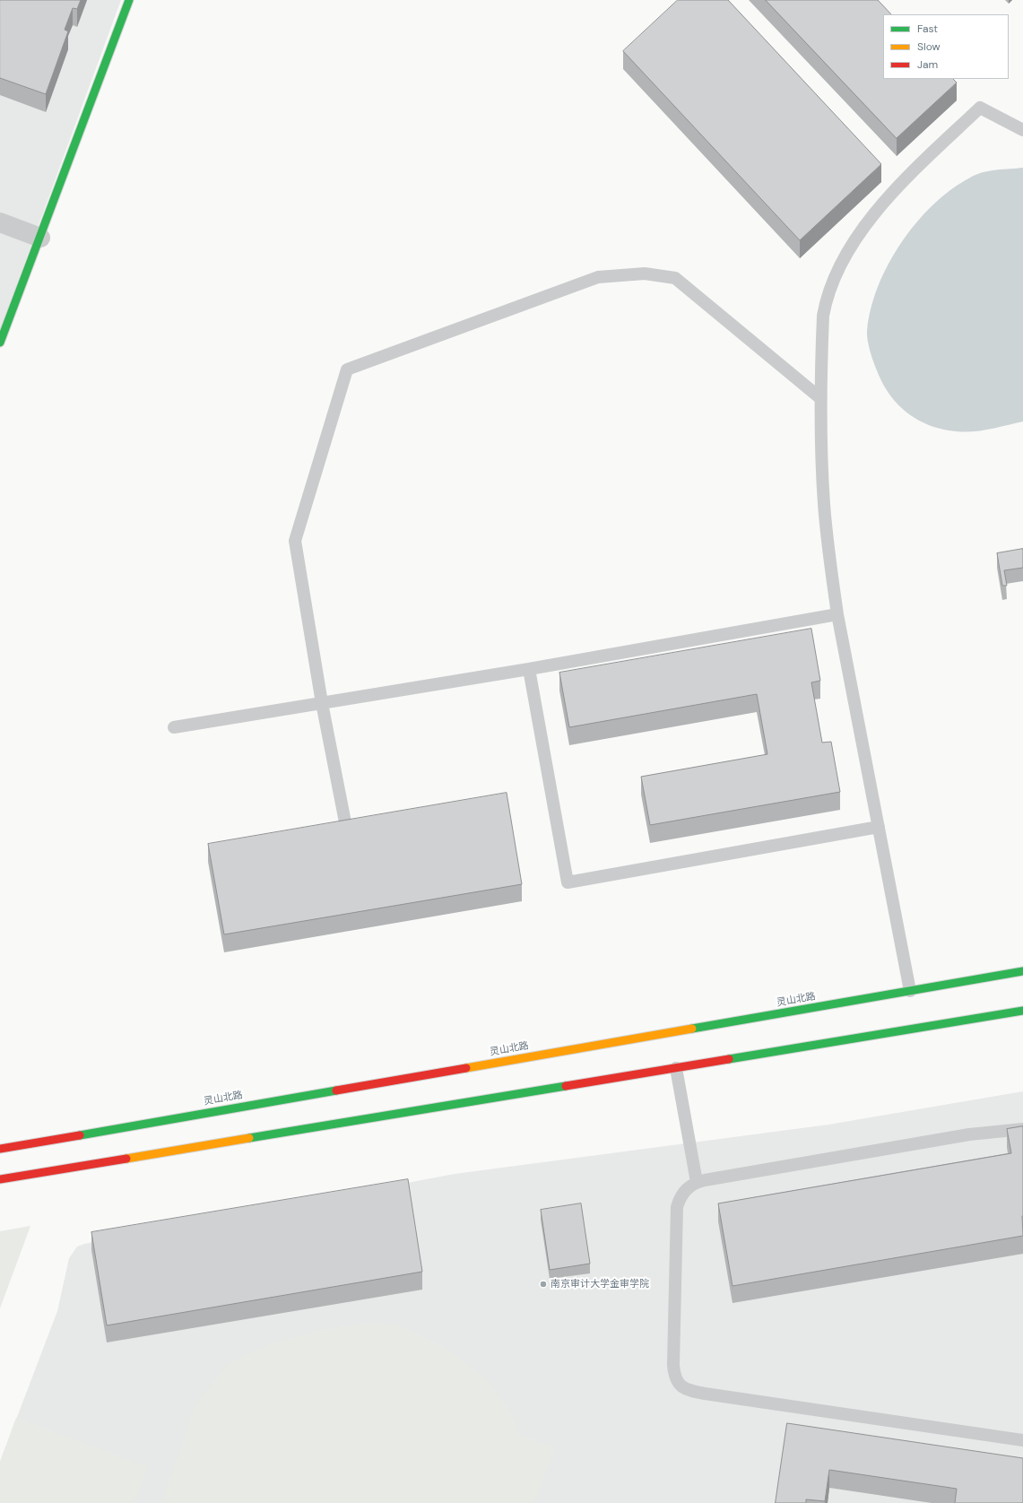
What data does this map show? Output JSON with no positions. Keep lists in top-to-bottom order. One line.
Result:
{"streets":{"street":["灵山北路"]},"places":["南京审计大学金审学院"],"legend":["Fast","Slow","Jam"]}
